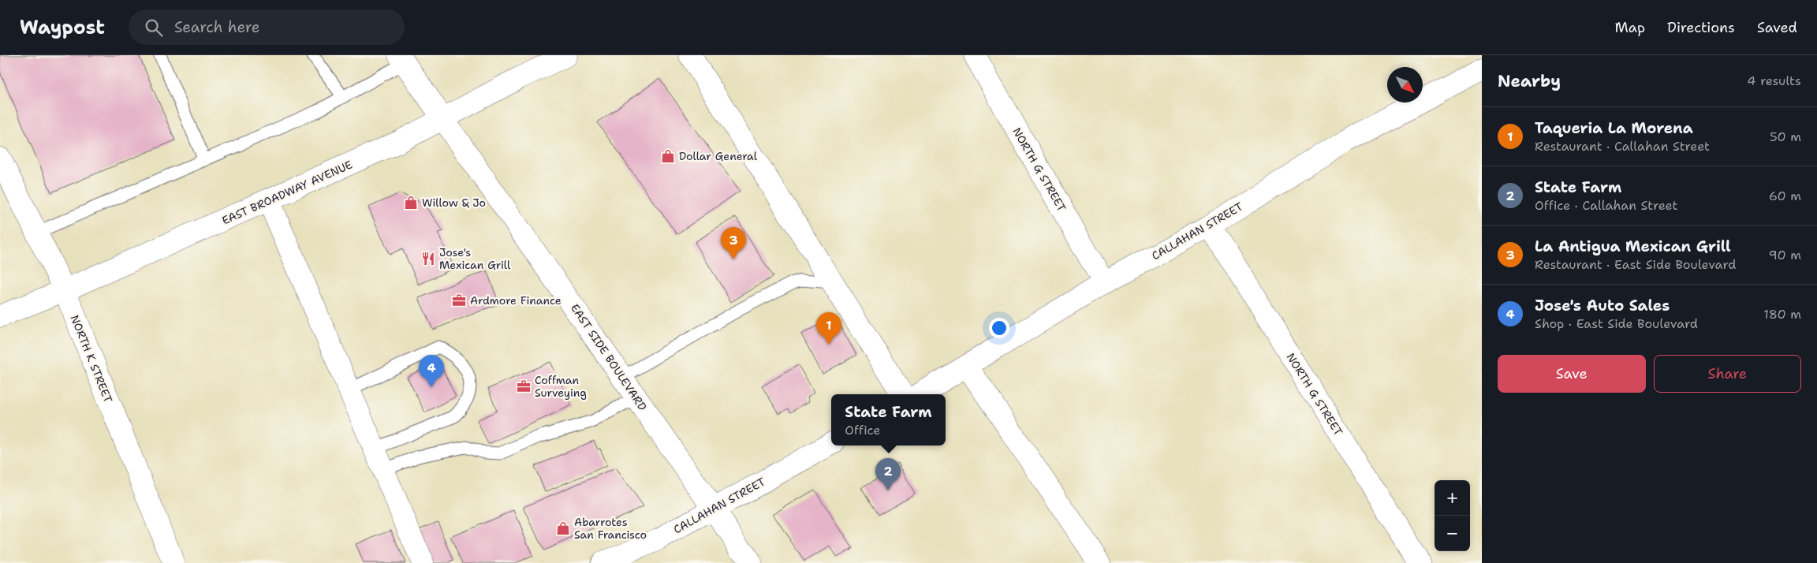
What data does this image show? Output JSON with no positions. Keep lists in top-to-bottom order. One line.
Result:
{"streets":{"street":["NORTH G STREET","EAST BROADWAY AVENUE","CALLAHAN STREET","EAST SIDE BOULEVARD","NORTH K STREET"]},"crossings":[["NORTH G STREET","CALLAHAN STREET"],["EAST BROADWAY AVENUE","EAST SIDE BOULEVARD"],["EAST BROADWAY AVENUE","NORTH K STREET"],["CALLAHAN STREET","EAST SIDE BOULEVARD"]],"places":{"shop":["Dollar General","Willow & Jo","Abarrotes San Francisco"],"restaurant":["Jose's Mexican Grill"],"office":["Ardmore Finance","Coffman Surveying"]},"north":"bottom right","page":{"header":"Waypost","search":"Search here","nav":["Map","Directions","Saved"],"heading":["Nearby","4 results"],"list":[{"mark":"1","name":"Taqueria La Morena","note":"Restaurant · Callahan Street","value":"50 m"},{"mark":"2","name":"State Farm","note":"Office · Callahan Street","value":"60 m"},{"mark":"3","name":"La Antigua Mexican Grill","note":"Restaurant · East Side Boulevard","value":"90 m"},{"mark":"4","name":"Jose's Auto Sales","note":"Shop · East Side Boulevard","value":"180 m"}],"pins":["3","1","4","2"],"buttons":["Save","Share"],"popup":["State Farm","Office"],"map_buttons":["+","−"]}}
